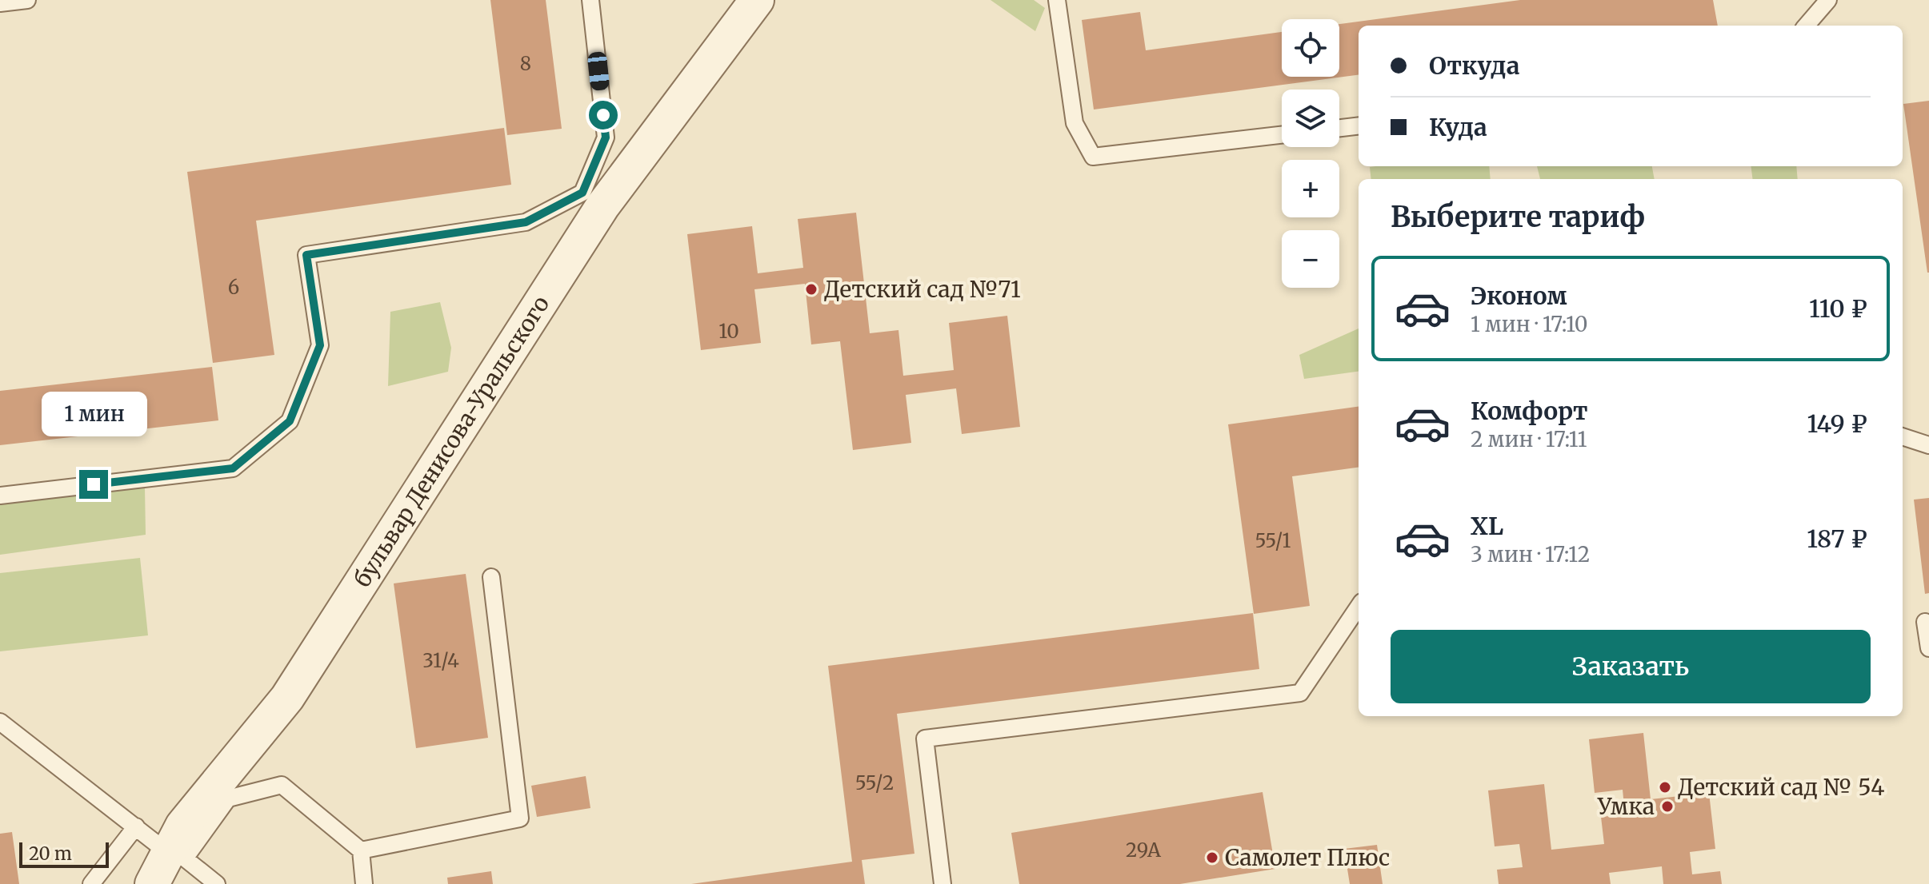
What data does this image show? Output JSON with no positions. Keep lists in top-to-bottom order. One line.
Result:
{"streets":{"street":["бульвар Денисова-Уральского"]},"places":["Детский сад №71","Детский сад № 54","Умка","Самолет Плюс"],"house_numbers":["8","6","10","55/1","31/4","55/2","29А"],"scale_bar":"20 m","page":{"map_buttons":["+","−"],"banner":["Откуда","Куда"],"heading":"Выберите тариф","list":[{"name":"Эконом","note":"1 мин · 17:10","value":"110 ₽"},{"name":"Комфорт","note":"2 мин · 17:11","value":"149 ₽"},{"name":"XL","note":"3 мин · 17:12","value":"187 ₽"}],"bubble":"1 мин","buttons":"Заказать","scale":"20 m"}}
